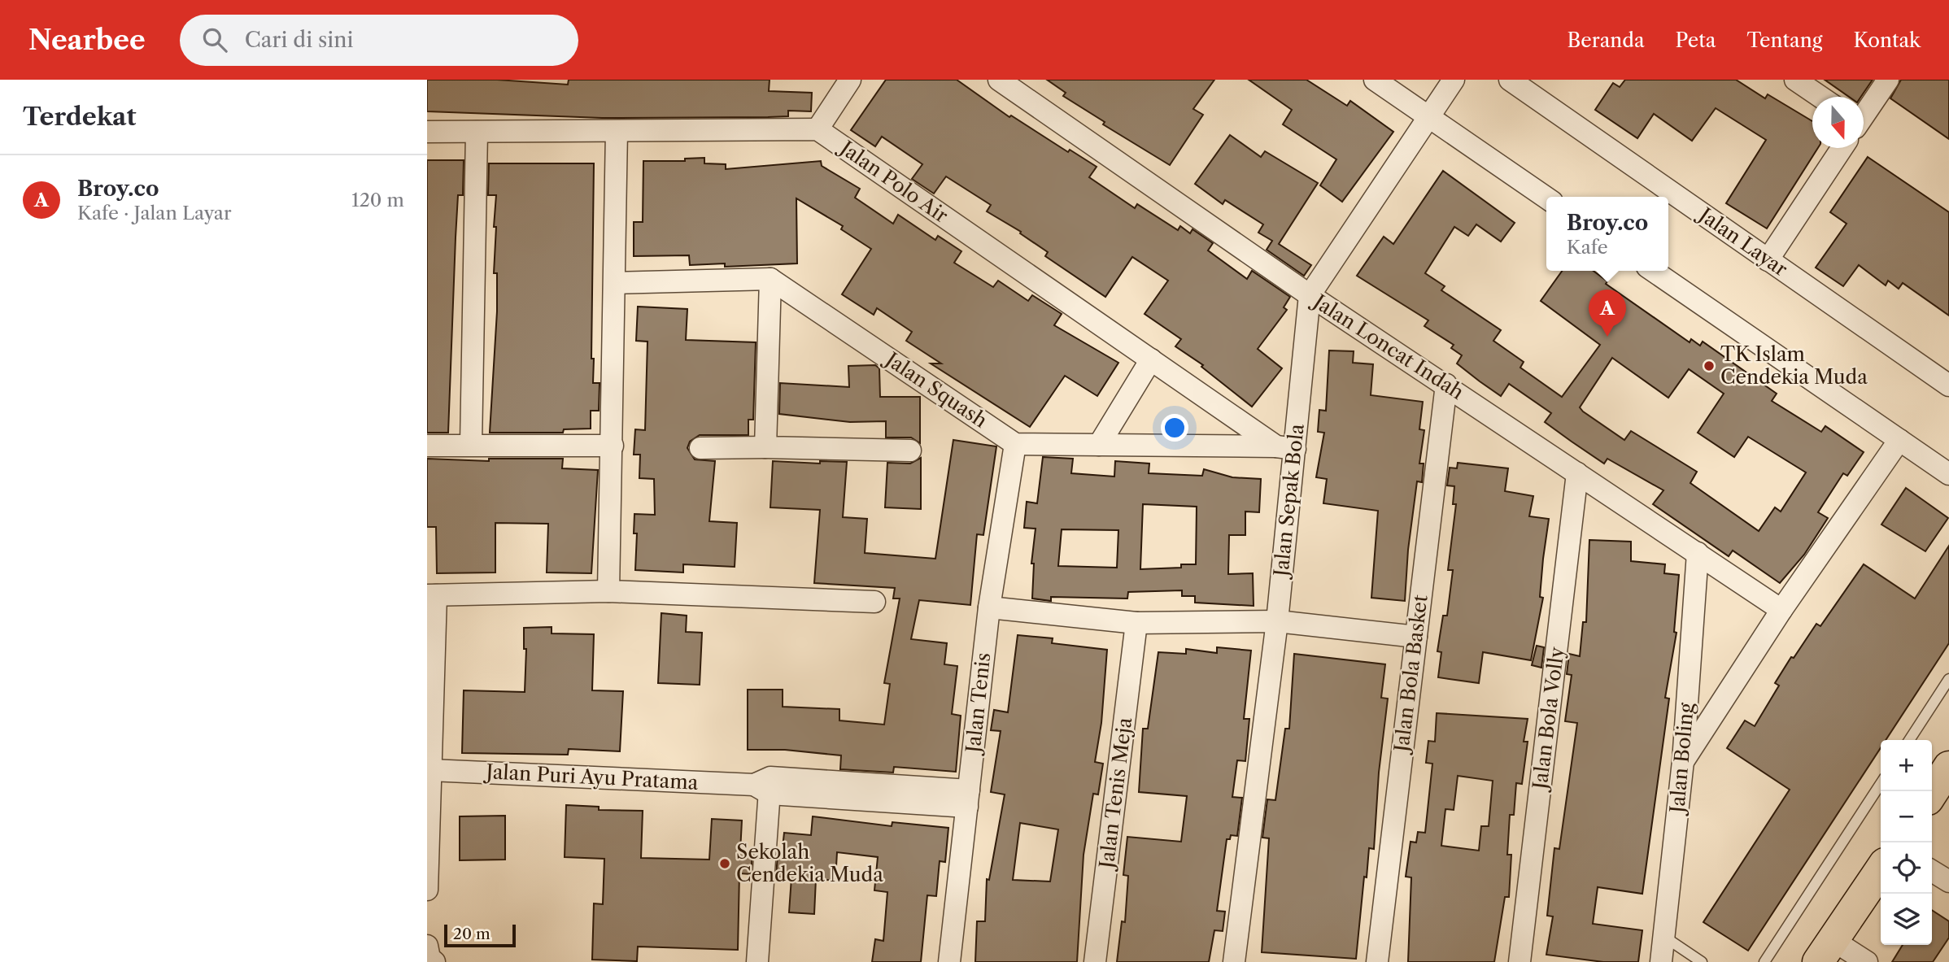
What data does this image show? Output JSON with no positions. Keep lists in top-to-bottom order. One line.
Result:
{"streets":{"street":["Jalan Polo Air","Jalan Layar","Jalan Loncat Indah","Jalan Squash","Jalan Sepak Bola","Jalan Bola Basket","Jalan Tenis","Jalan Bola Volly","Jalan Boling","Jalan Puri Ayu Pratama","Jalan Tenis Meja"]},"crossings":[["Jalan Polo Air","Jalan Sepak Bola"],["Jalan Loncat Indah","Jalan Sepak Bola"],["Jalan Loncat Indah","Jalan Bola Basket"],["Jalan Loncat Indah","Jalan Bola Volly"],["Jalan Loncat Indah","Jalan Boling"],["Jalan Squash","Jalan Tenis"],["Jalan Tenis","Jalan Puri Ayu Pratama"]],"places":["TK Islam Cendekia Muda","Sekolah Cendekia Muda"],"scale_bar":"20 m","north":"bottom","page":{"header":"Nearbee","search":"Cari di sini","nav":["Beranda","Peta","Tentang","Kontak"],"heading":"Terdekat","list":[{"mark":"A","name":"Broy.co","note":"Kafe · Jalan Layar","value":"120 m"}],"popup":["Broy.co","Kafe"],"pins":"A","map_buttons":["+","−"],"scale":"20 m"}}
